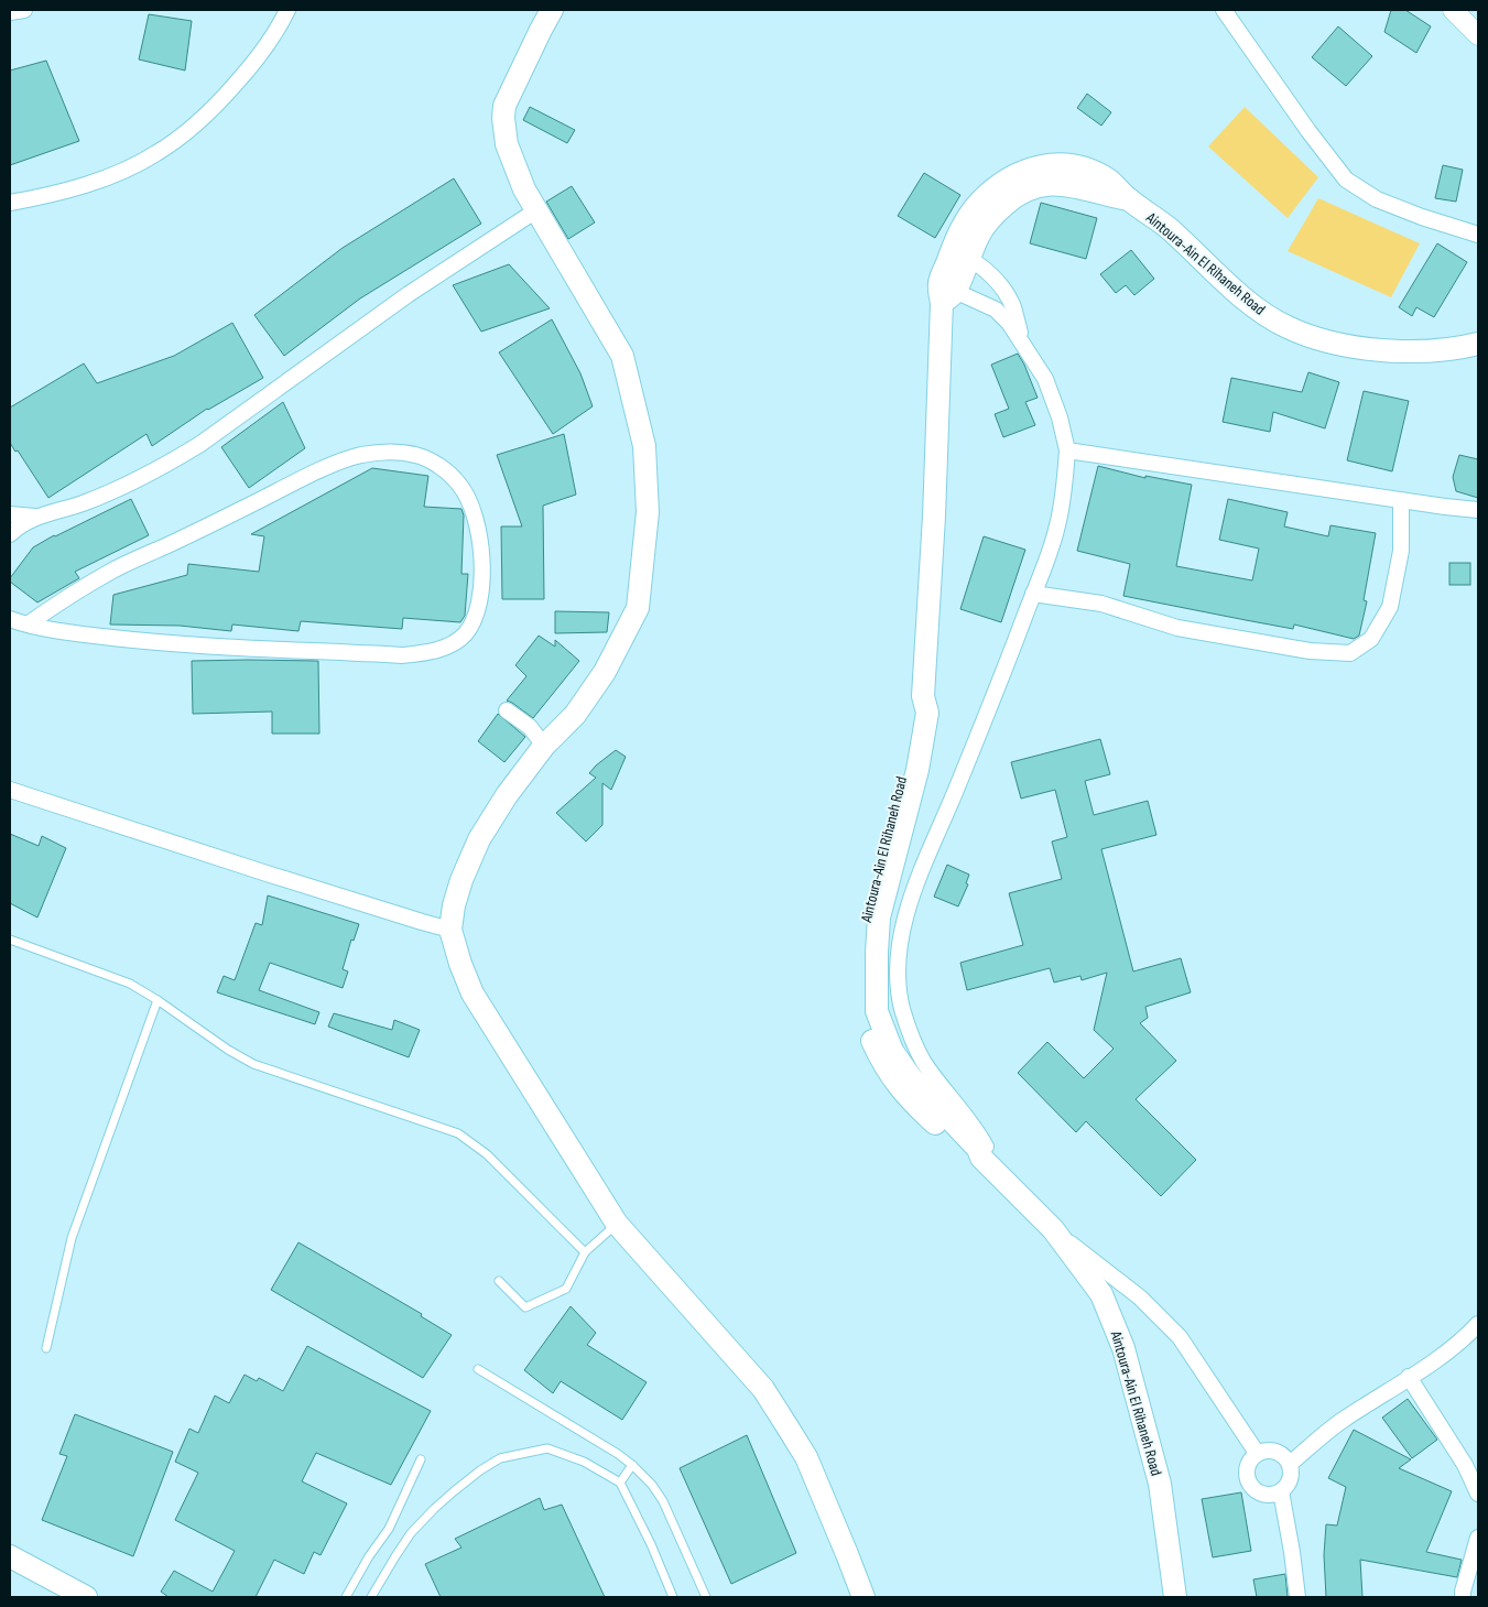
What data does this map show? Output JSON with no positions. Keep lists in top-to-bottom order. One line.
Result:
{"streets":{"main road":["Aintoura-Ain El Rihaneh Road"]}}
